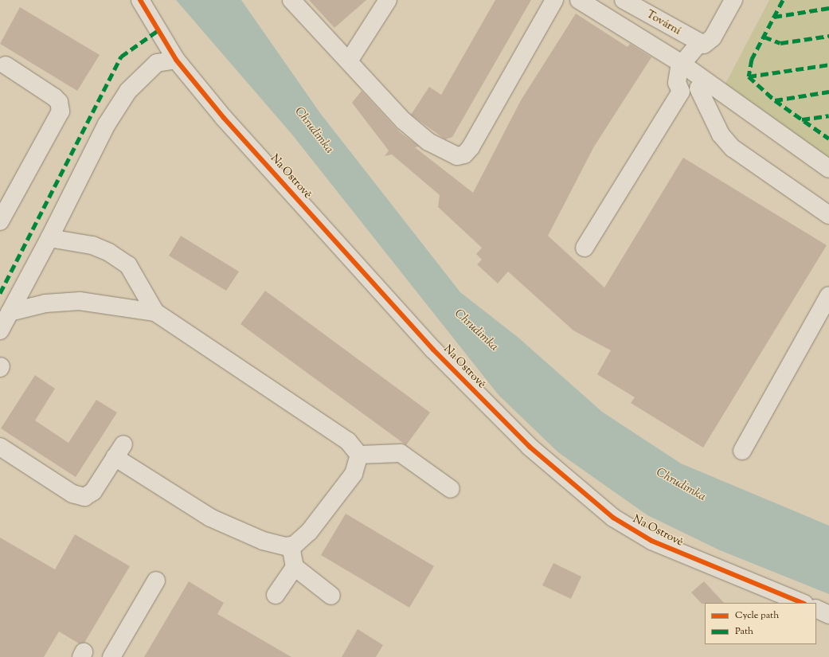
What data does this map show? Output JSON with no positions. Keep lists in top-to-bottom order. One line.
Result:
{"streets":{"street":["Tovární","Na Ostrově"]},"water":["Chrudimka"],"legend":["Cycle path","Path"]}
